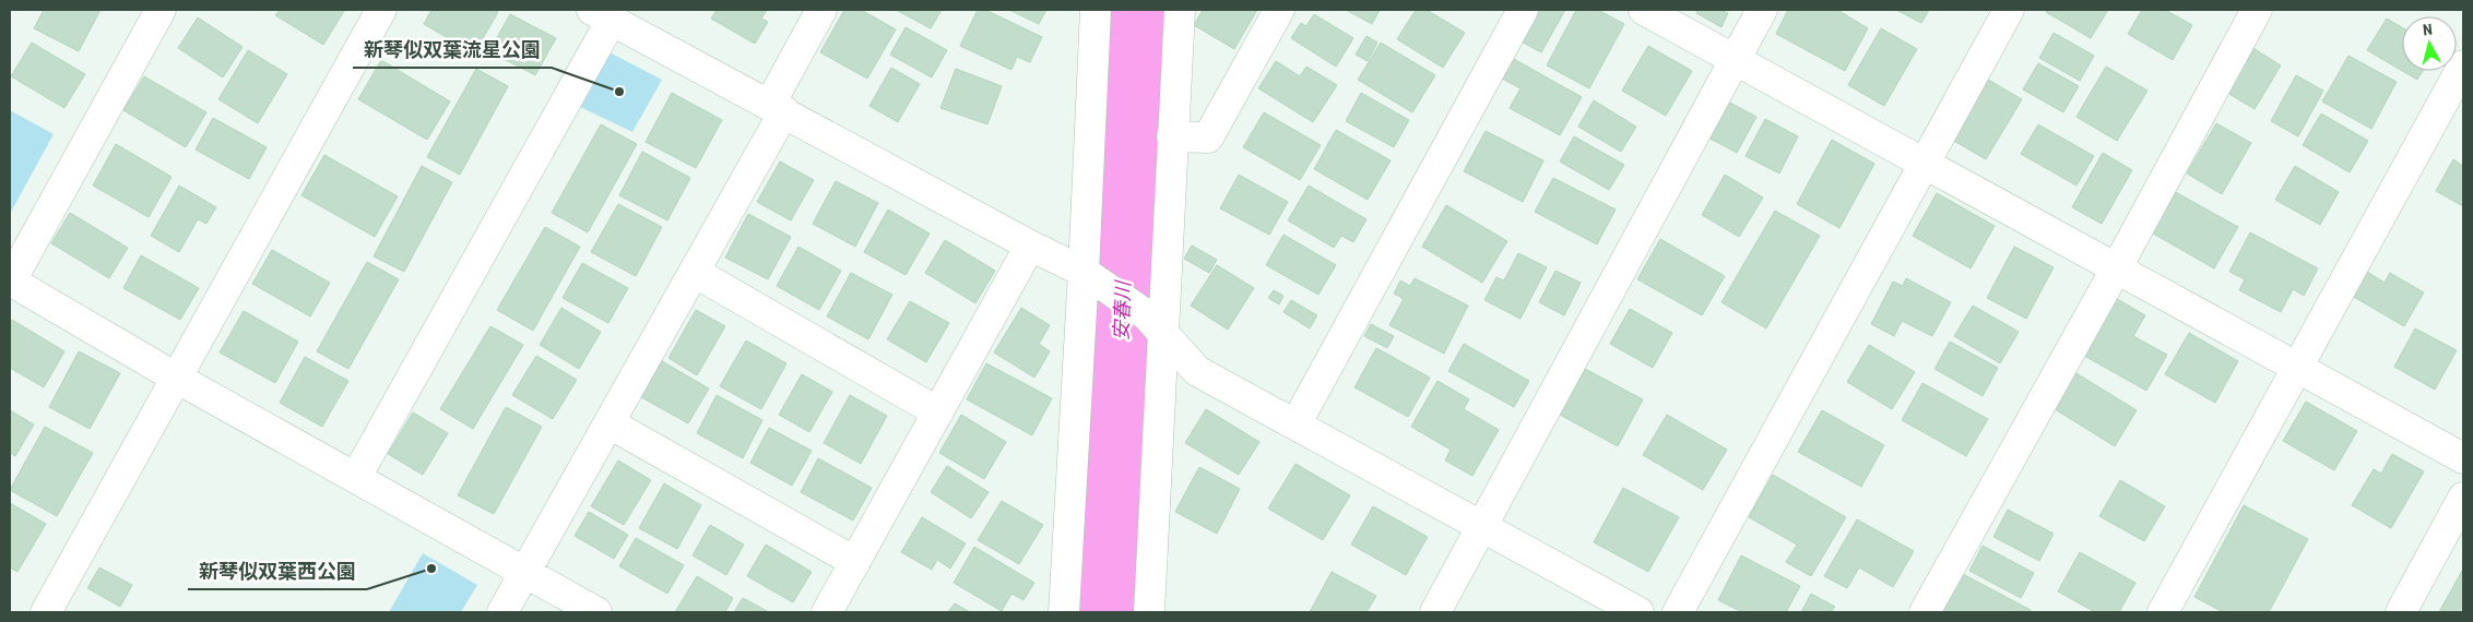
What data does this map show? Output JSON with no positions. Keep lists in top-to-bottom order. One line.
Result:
{"water":["安春川"],"places":["新琴似双葉流星公園","新琴似双葉西公園"],"north":"top"}
